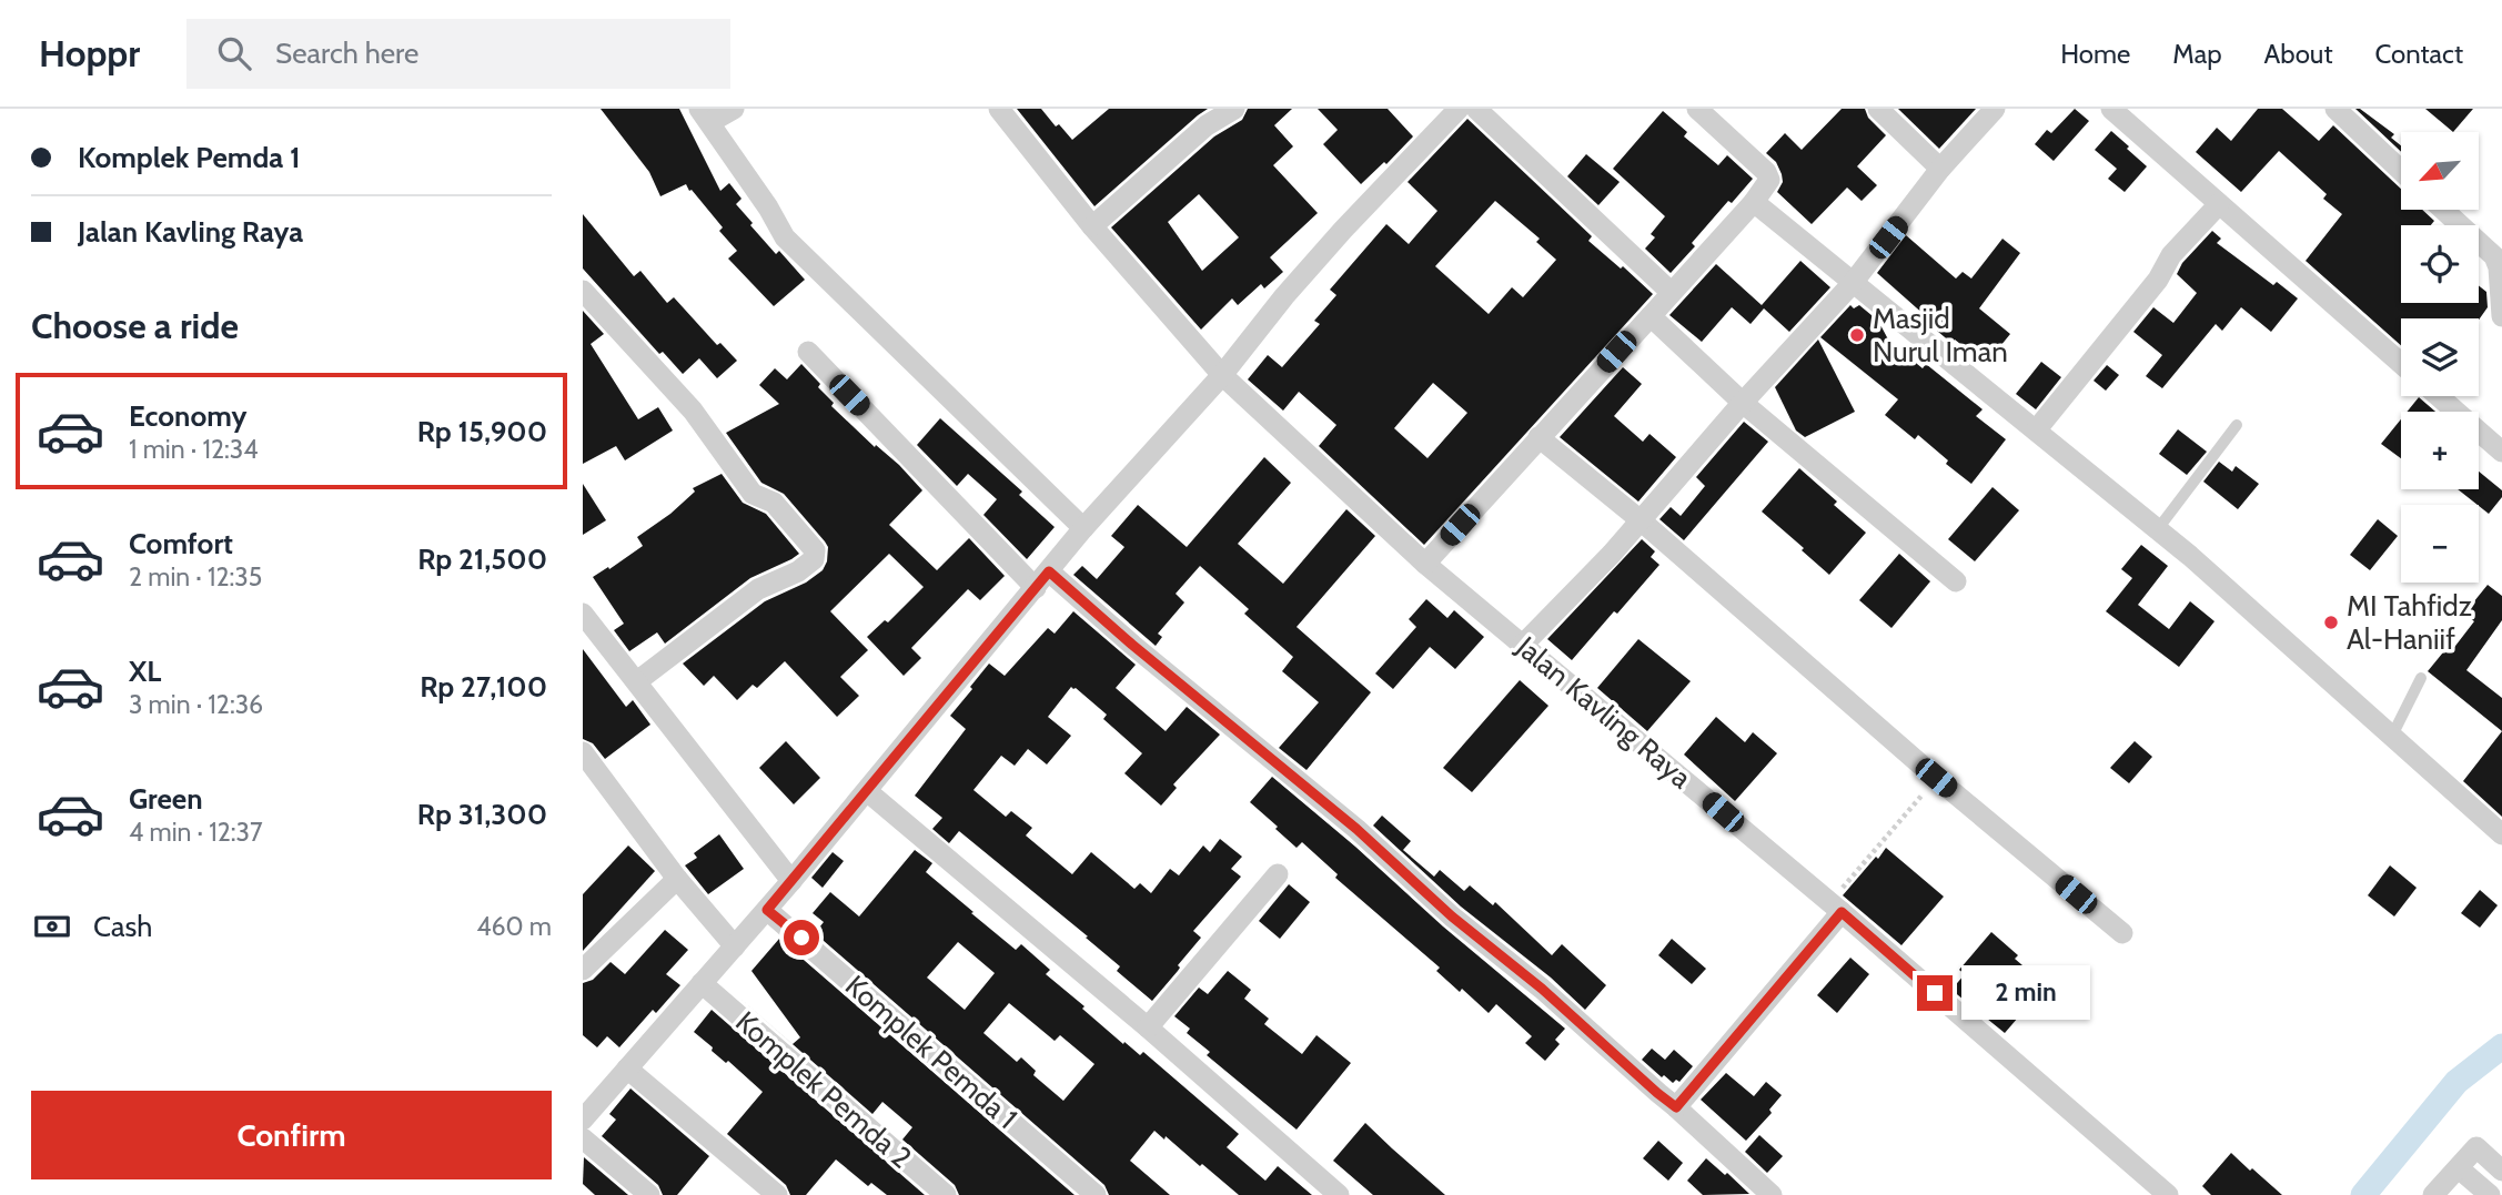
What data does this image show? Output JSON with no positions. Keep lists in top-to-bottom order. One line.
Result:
{"streets":{"street":["Jalan Kavling Raya","Komplek Pemda 1","Komplek Pemda 2"]},"places":["Masjid Nurul Iman","MI Tahfidz Al-Haniif"],"north":"bottom left","page":{"header":"Hoppr","search":"Search here","nav":["Home","Map","About","Contact"],"banner":["Komplek Pemda 1","Jalan Kavling Raya"],"map_buttons":["+","−"],"heading":"Choose a ride","list":[{"name":"Economy","note":"1 min · 12:34","value":"Rp 15,900"},{"name":"Comfort","note":"2 min · 12:35","value":"Rp 21,500"},{"name":"XL","note":"3 min · 12:36","value":"Rp 27,100"},{"name":"Green","note":"4 min · 12:37","value":"Rp 31,300"}],"pay":["Cash","460 m"],"bubble":"2 min","buttons":"Confirm"}}
